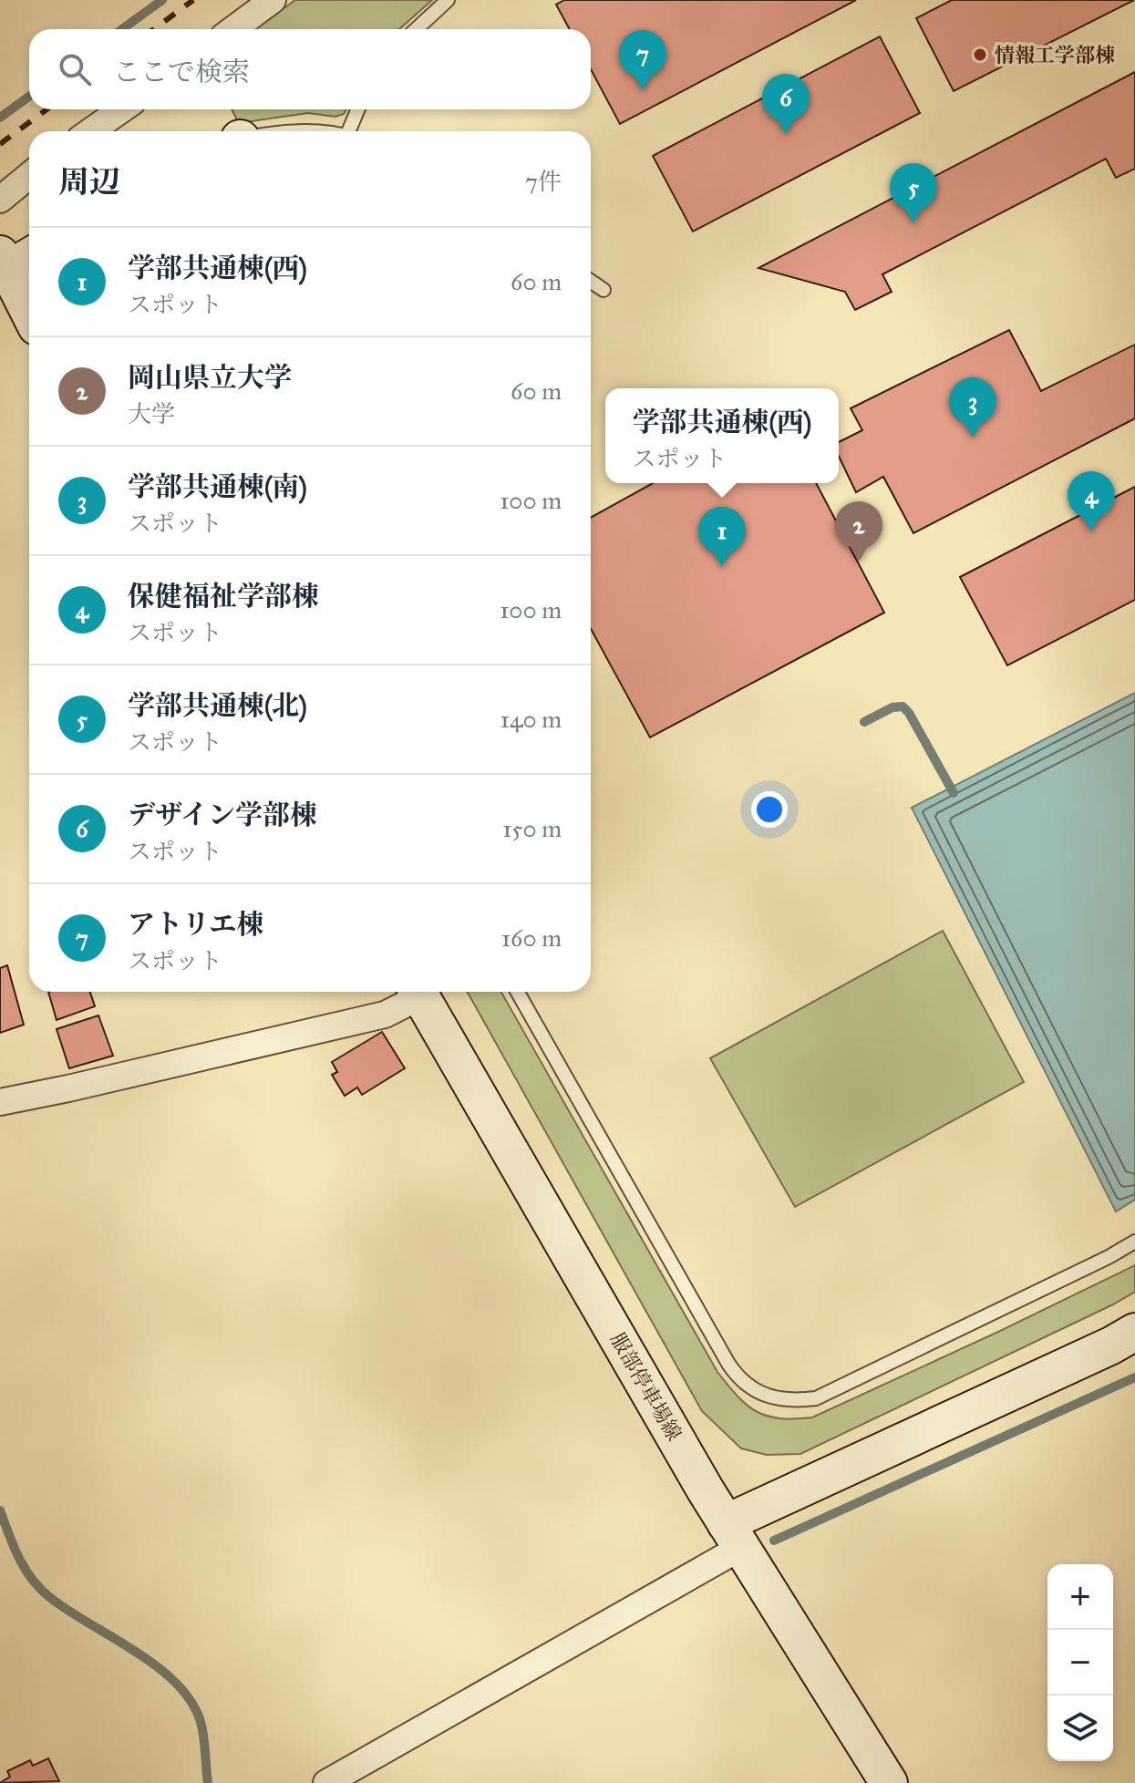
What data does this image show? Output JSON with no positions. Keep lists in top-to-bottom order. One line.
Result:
{"streets":{"main road":["服部停車場線"]},"places":["情報工学部棟"],"page":{"search":"ここで検索","pins":["7","6","5","3","4","2","1"],"heading":["周辺","7件"],"list":[{"mark":"1","name":"学部共通棟(西)","note":"スポット","value":"60 m"},{"mark":"2","name":"岡山県立大学","note":"大学","value":"60 m"},{"mark":"3","name":"学部共通棟(南)","note":"スポット","value":"100 m"},{"mark":"4","name":"保健福祉学部棟","note":"スポット","value":"100 m"},{"mark":"5","name":"学部共通棟(北)","note":"スポット","value":"140 m"},{"mark":"6","name":"デザイン学部棟","note":"スポット","value":"150 m"},{"mark":"7","name":"アトリエ棟","note":"スポット","value":"160 m"}],"popup":["学部共通棟(西)","スポット"],"map_buttons":["+","−"]}}
